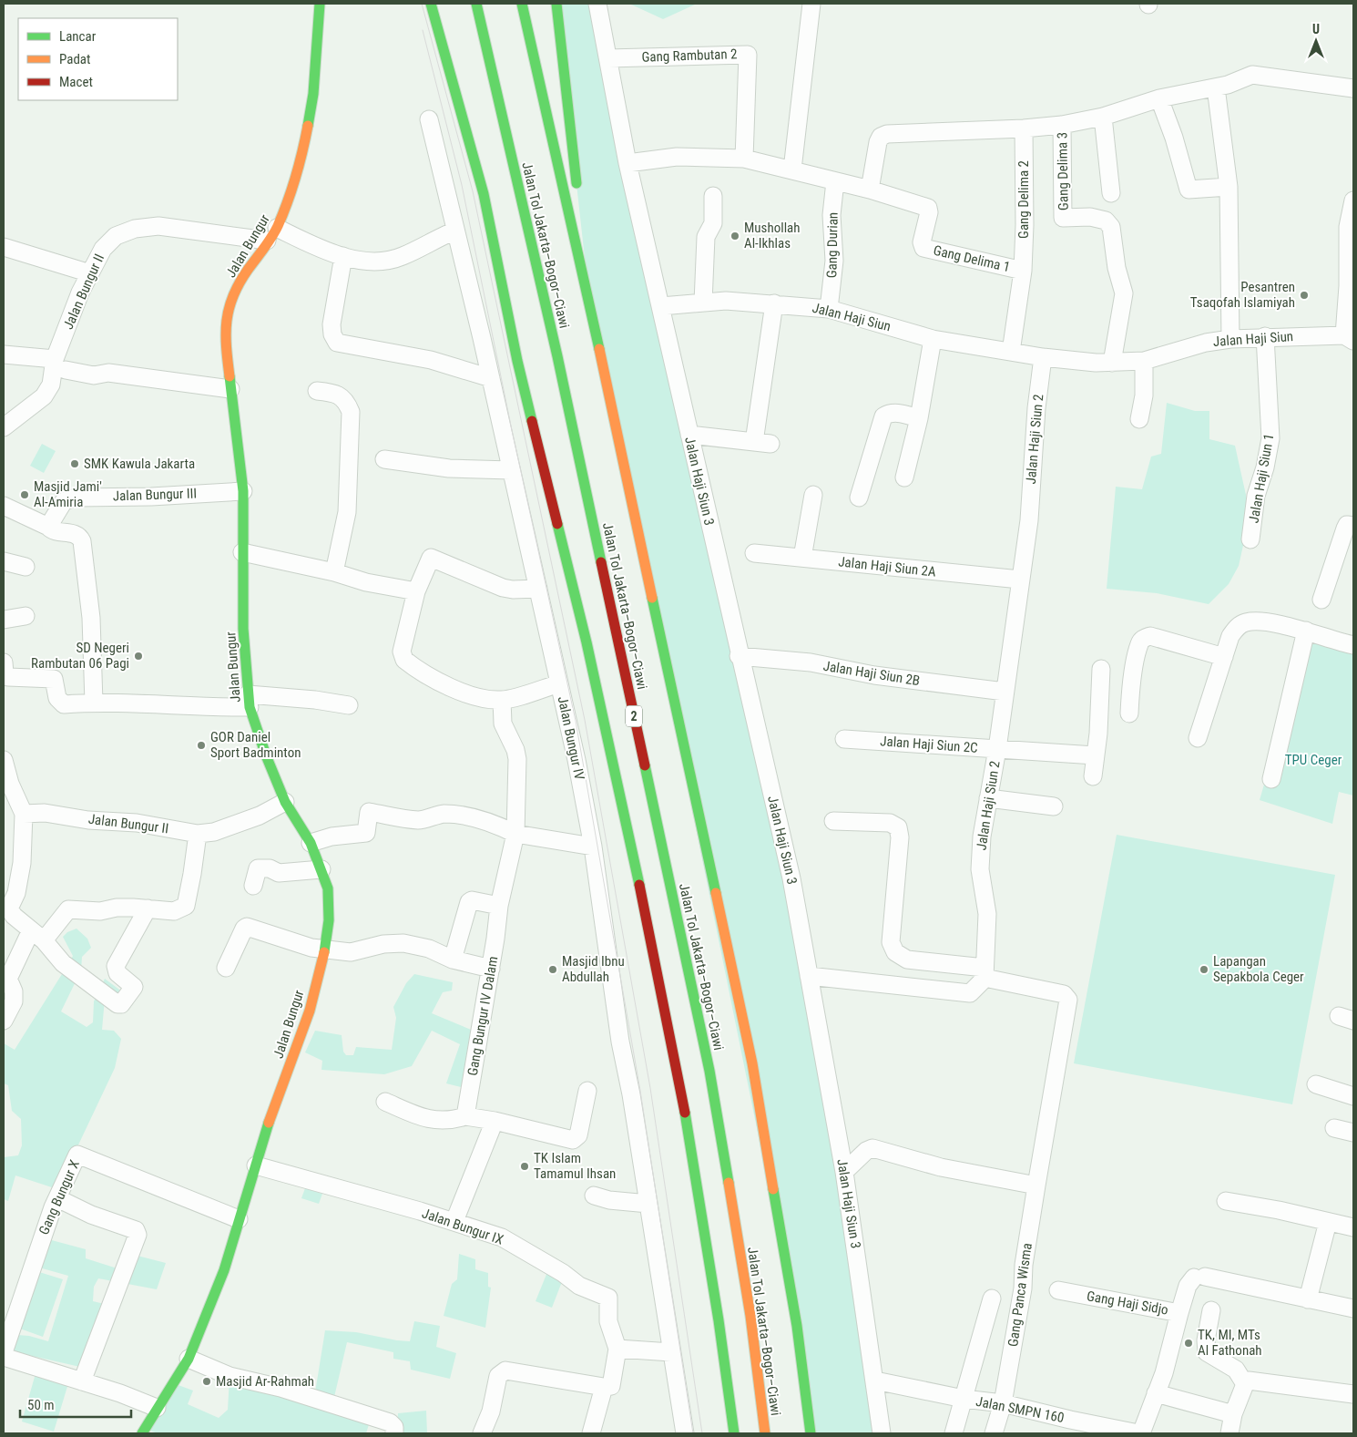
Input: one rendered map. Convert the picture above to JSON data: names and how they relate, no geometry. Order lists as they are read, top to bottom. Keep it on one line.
{"streets":{"main road":["Jalan Tol Jakarta–Bogor–Ciawi","Jalan Bungur","2"],"street":["Gang Rambutan 2","Gang Delima 3","Gang Delima 2","Gang Durian","Gang Delima 1","Jalan Bungur II","Jalan Haji Siun","Jalan Haji Siun 2","Jalan Haji Siun 1","Jalan Haji Siun 3","Jalan Bungur III","Jalan Haji Siun 2A","Jalan Haji Siun 2B","Jalan Bungur IV","Jalan Haji Siun 2C","Gang Bungur IV Dalam","Gang Bungur X","Jalan Bungur IX","Gang Panca Wisma","Gang Haji Sidjo","Jalan SMPN 160"]},"crossings":[["Gang Rambutan 2","Gang Delima 1"],["Gang Delima 3","Jalan Haji Siun"],["Gang Delima 2","Gang Delima 1"],["Gang Delima 2","Jalan Haji Siun"],["Gang Durian","Gang Delima 1"],["Gang Durian","Jalan Haji Siun"],["Jalan Bungur","Jalan Bungur II"],["Jalan Bungur","Jalan Bungur III"],["Jalan Bungur","Gang Bungur X"],["Jalan Bungur","Jalan Bungur IX"],["Jalan Haji Siun","Jalan Haji Siun 2"],["Jalan Haji Siun","Jalan Haji Siun 1"],["Jalan Haji Siun","Jalan Haji Siun 3"],["Jalan Haji Siun 2","Jalan Haji Siun 2A"],["Jalan Haji Siun 2","Jalan Haji Siun 2B"],["Jalan Haji Siun 2","Jalan Haji Siun 2C"],["Jalan Haji Siun 3","Jalan Haji Siun 2B"],["Jalan Haji Siun 3","Jalan SMPN 160"],["Jalan Bungur IV","Gang Bungur IV Dalam"],["Gang Panca Wisma","Jalan SMPN 160"],["Gang Haji Sidjo","Jalan SMPN 160"]],"parks":["TPU Ceger"],"places":["Mushollah Al-Ikhlas","Pesantren Tsaqofah Islamiyah","SMK Kawula Jakarta","Masjid Jami' Al-Amiria","SD Negeri Rambutan 06 Pagi","GOR Daniel Sport Badminton","Masjid Ibnu Abdullah","Lapangan Sepakbola Ceger","TK Islam Tamamul Ihsan","TK, MI, MTs Al Fathonah","Masjid Ar-Rahmah"],"legend":["Lancar","Padat","Macet"],"scale_bar":"50 m","north":"top"}
